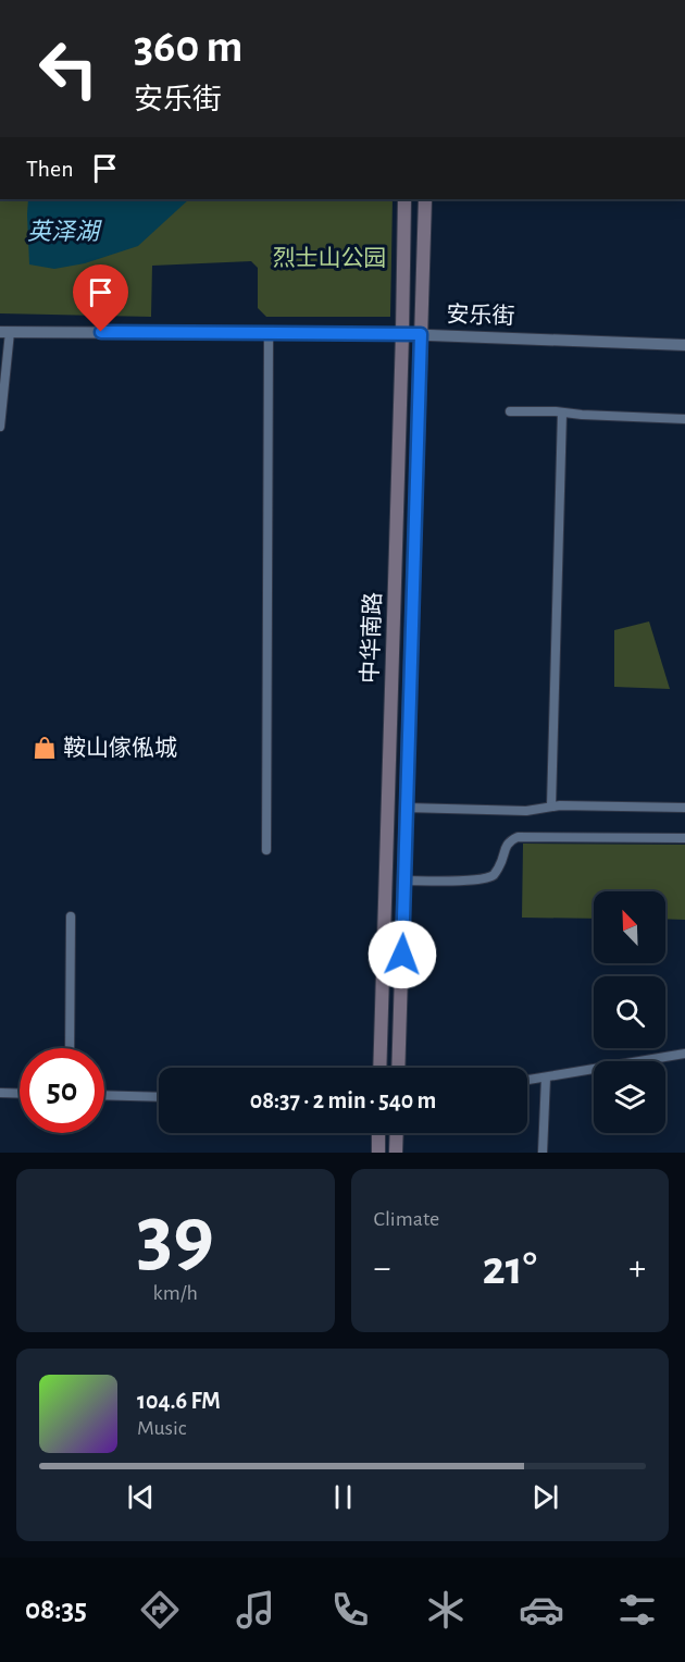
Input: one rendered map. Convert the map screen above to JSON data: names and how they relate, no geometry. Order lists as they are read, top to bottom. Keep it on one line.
{"streets":{"main road":["中华南路"],"street":["安乐街"]},"crossings":[["安乐街","中华南路"]],"water":["英泽湖"],"parks":["烈士山公园"],"places":{"shop":["鞍山傢俬城"]},"north":"top left","page":{"turn":["360 m","安乐街"],"then":"Then","limit":"50","trip":"08:37 · 2 min · 540 m","tile":[["39","km/h"],"Climate"],"heat":["−","21°","+"],"song":["104.6 FM","Music"],"tabs":"08:35"}}
